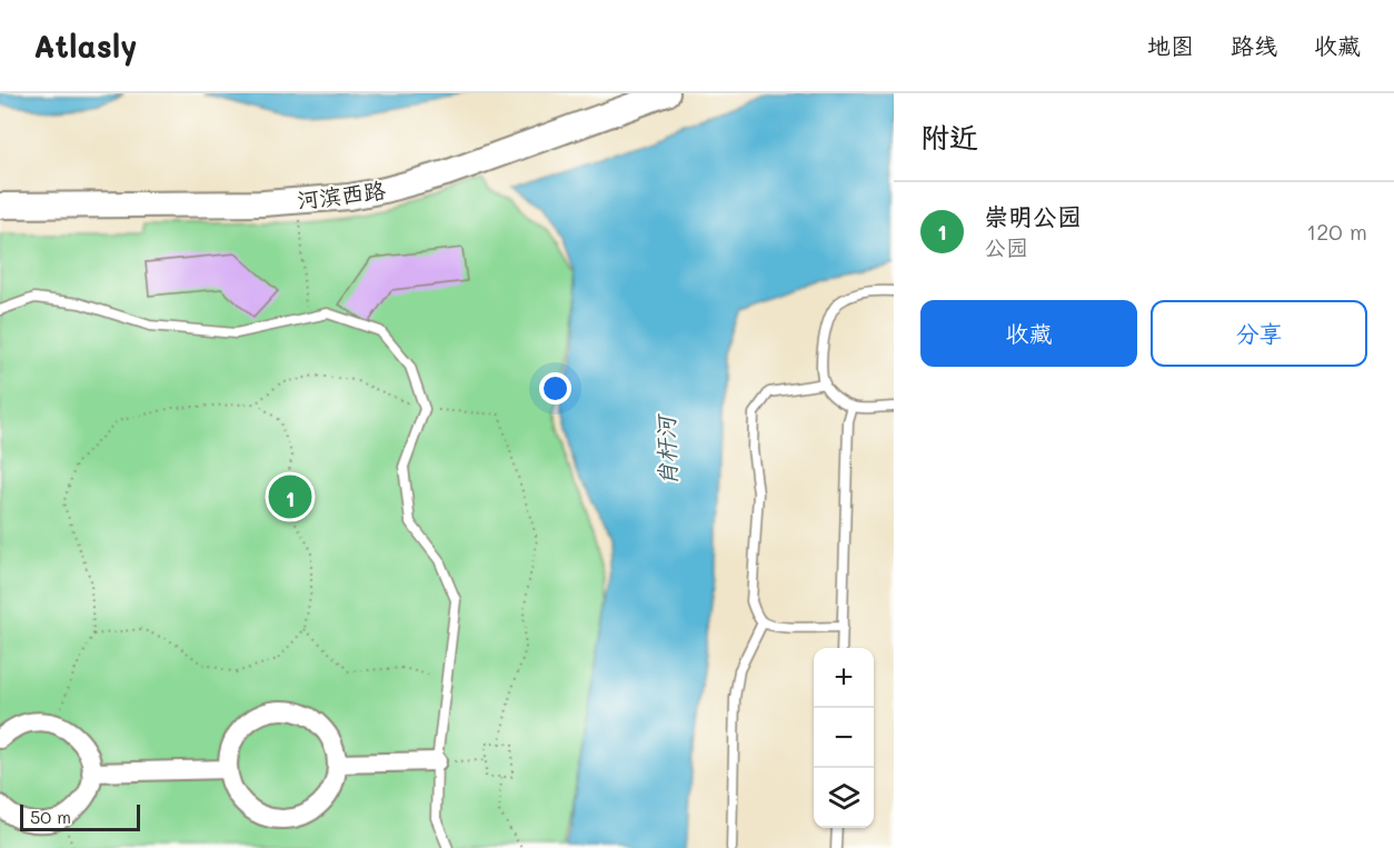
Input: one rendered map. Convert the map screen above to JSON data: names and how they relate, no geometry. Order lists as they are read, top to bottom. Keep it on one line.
{"streets":{"street":["河滨西路"]},"water":["肖杆河"],"scale_bar":"50 m","page":{"header":"Atlasly","nav":["地图","路线","收藏"],"heading":"附近","list":[{"mark":"1","name":"崇明公园","note":"公园","value":"120 m"}],"buttons":["收藏","分享"],"pins":"1","map_buttons":["+","−"],"scale":"50 m"}}
